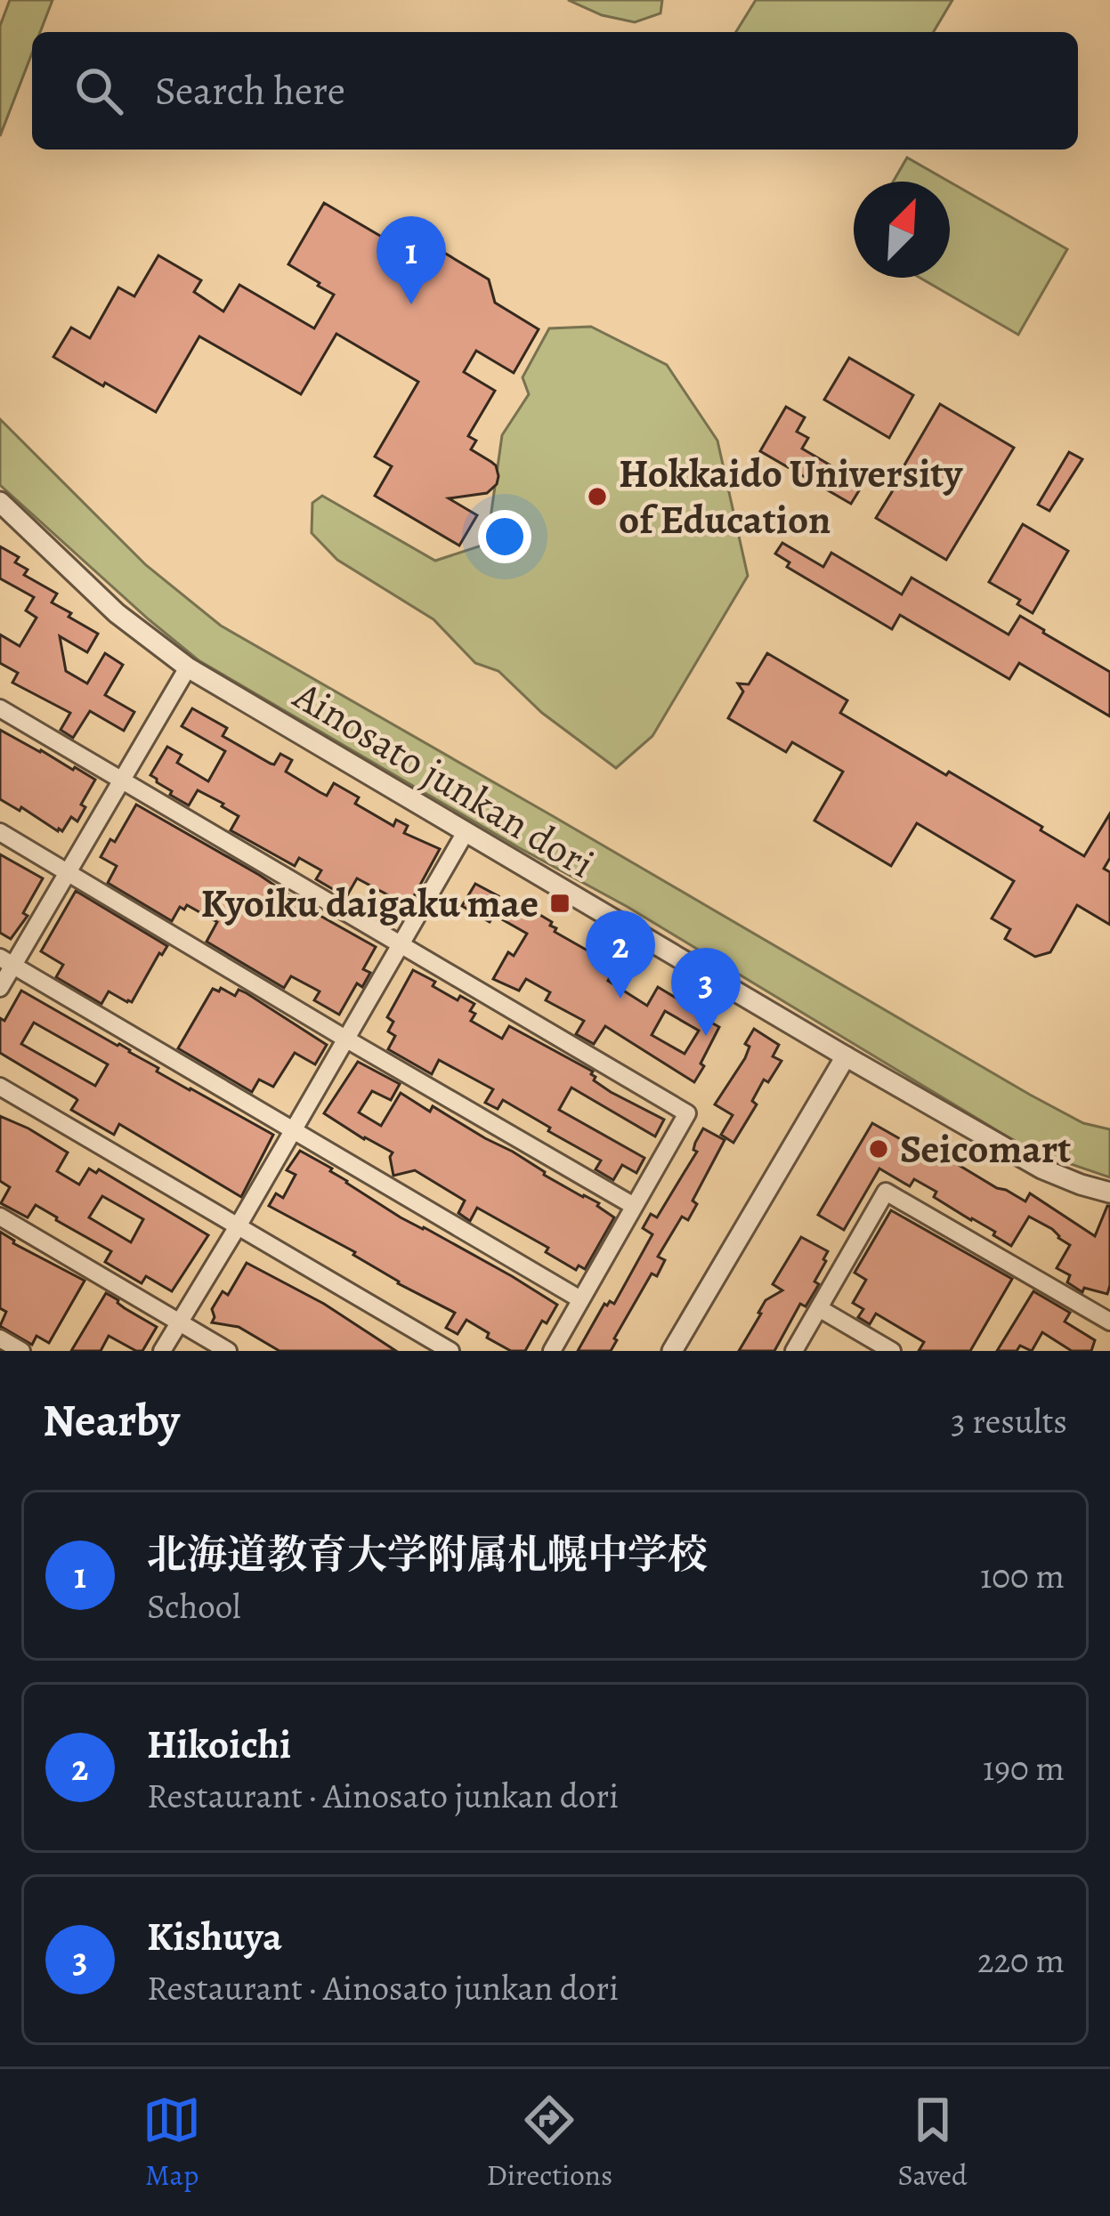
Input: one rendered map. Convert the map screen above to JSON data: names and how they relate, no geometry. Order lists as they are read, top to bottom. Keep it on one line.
{"streets":{"street":["Ainosato junkan dori"]},"places":{"other":["Hokkaido University of Education","Seicomart"],"transit":["Kyoiku daigaku mae"]},"north":"top right","page":{"search":"Search here","pins":["1","2","3"],"heading":["Nearby","3 results"],"list":[{"mark":"1","name":"北海道教育大学附属札幌中学校","note":"School","value":"100 m"},{"mark":"2","name":"Hikoichi","note":"Restaurant · Ainosato junkan dori","value":"190 m"},{"mark":"3","name":"Kishuya","note":"Restaurant · Ainosato junkan dori","value":"220 m"}],"nav":["Map","Directions","Saved"]}}
